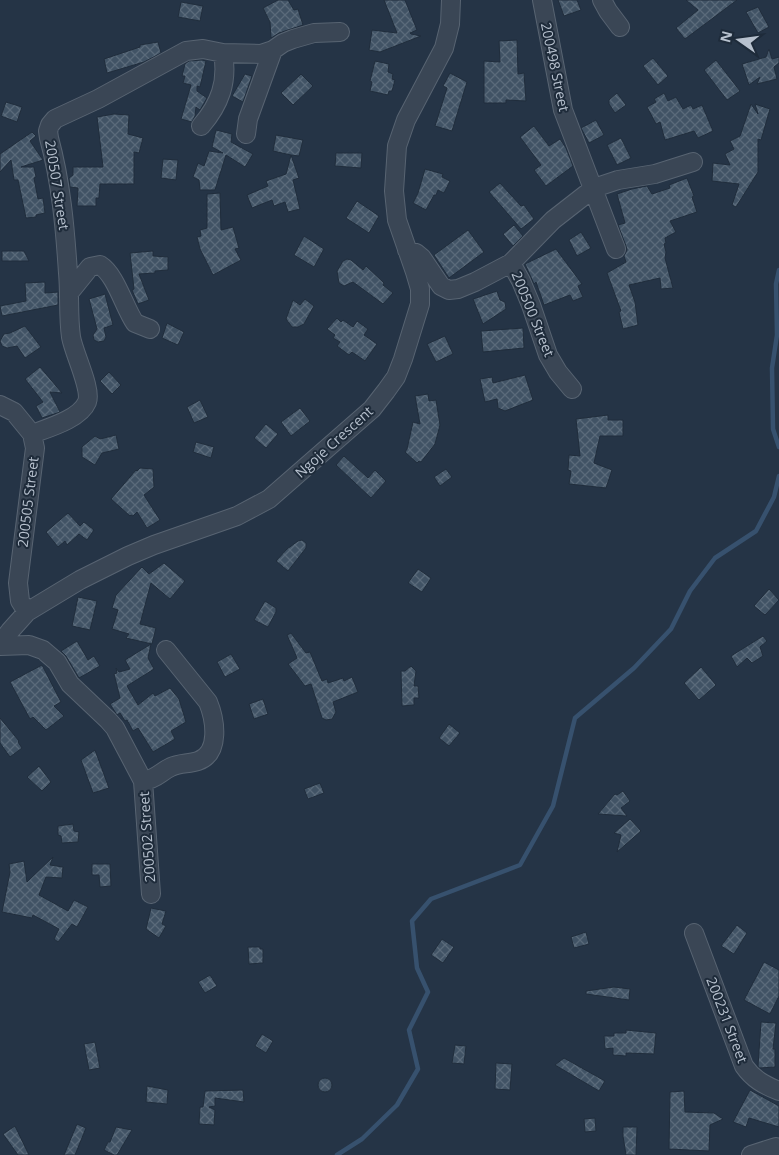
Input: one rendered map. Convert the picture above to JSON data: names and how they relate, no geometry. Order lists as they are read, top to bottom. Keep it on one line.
{"streets":{"street":["200498 Street","200507 Street","200500 Street","Ngoje Crescent","200505 Street","200502 Street","200231 Street"]},"crossings":[["200507 Street","200505 Street"],["Ngoje Crescent","200505 Street"],["Ngoje Crescent","200502 Street"]],"north":"left"}
